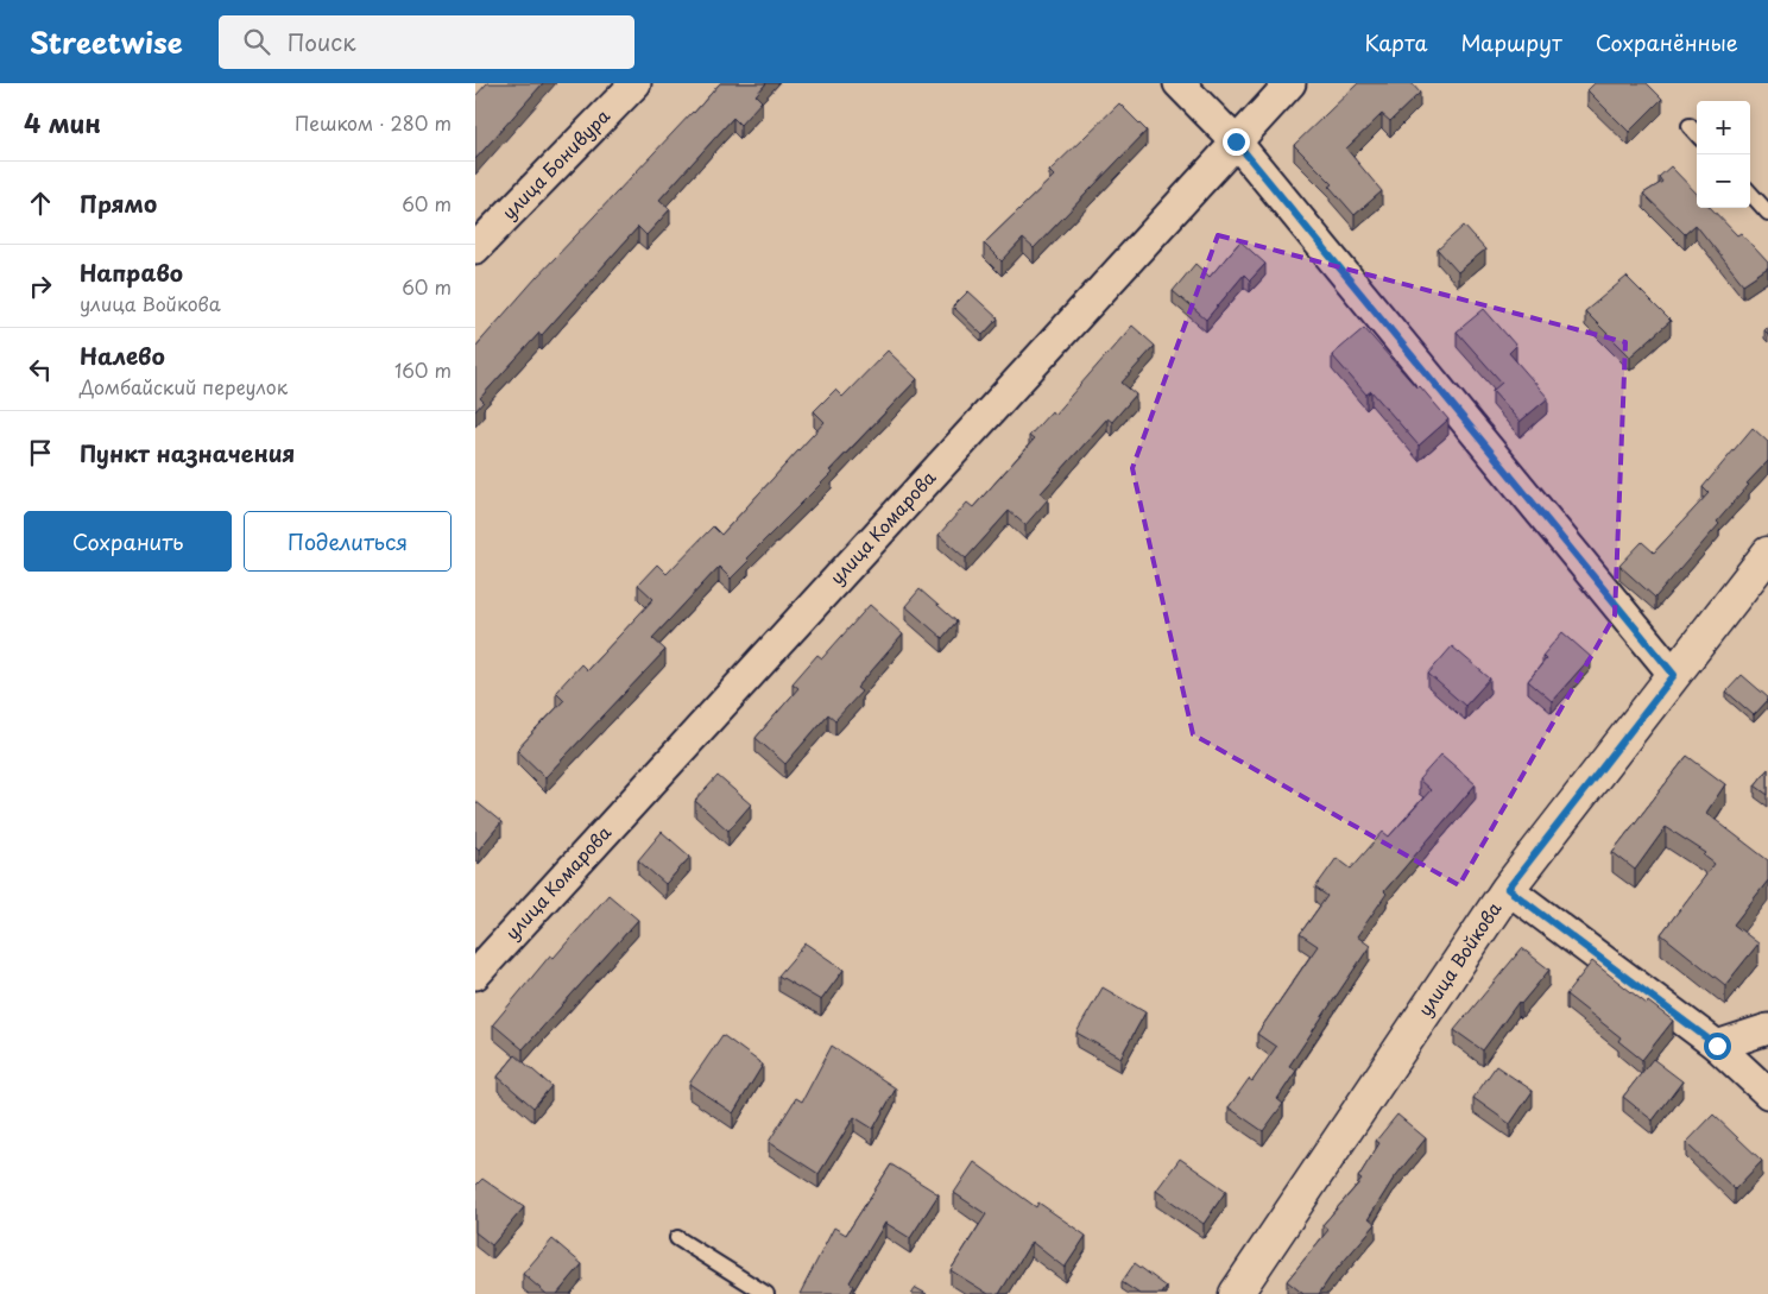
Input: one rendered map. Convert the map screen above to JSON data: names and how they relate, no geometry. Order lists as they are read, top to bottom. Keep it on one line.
{"streets":{"street":["улица Бонивура","улица Комарова","улица Войкова"]},"page":{"header":"Streetwise","search":"Поиск","nav":["Карта","Маршрут","Сохранённые"],"heading":["4 мин","Пешком · 280 m"],"map_buttons":["+","−"],"list":[["Прямо","60 m"],["Направо","улица Войкова","60 m"],["Налево","Домбайский переулок","160 m"],"Пункт назначения"],"buttons":["Сохранить","Поделиться"]}}
